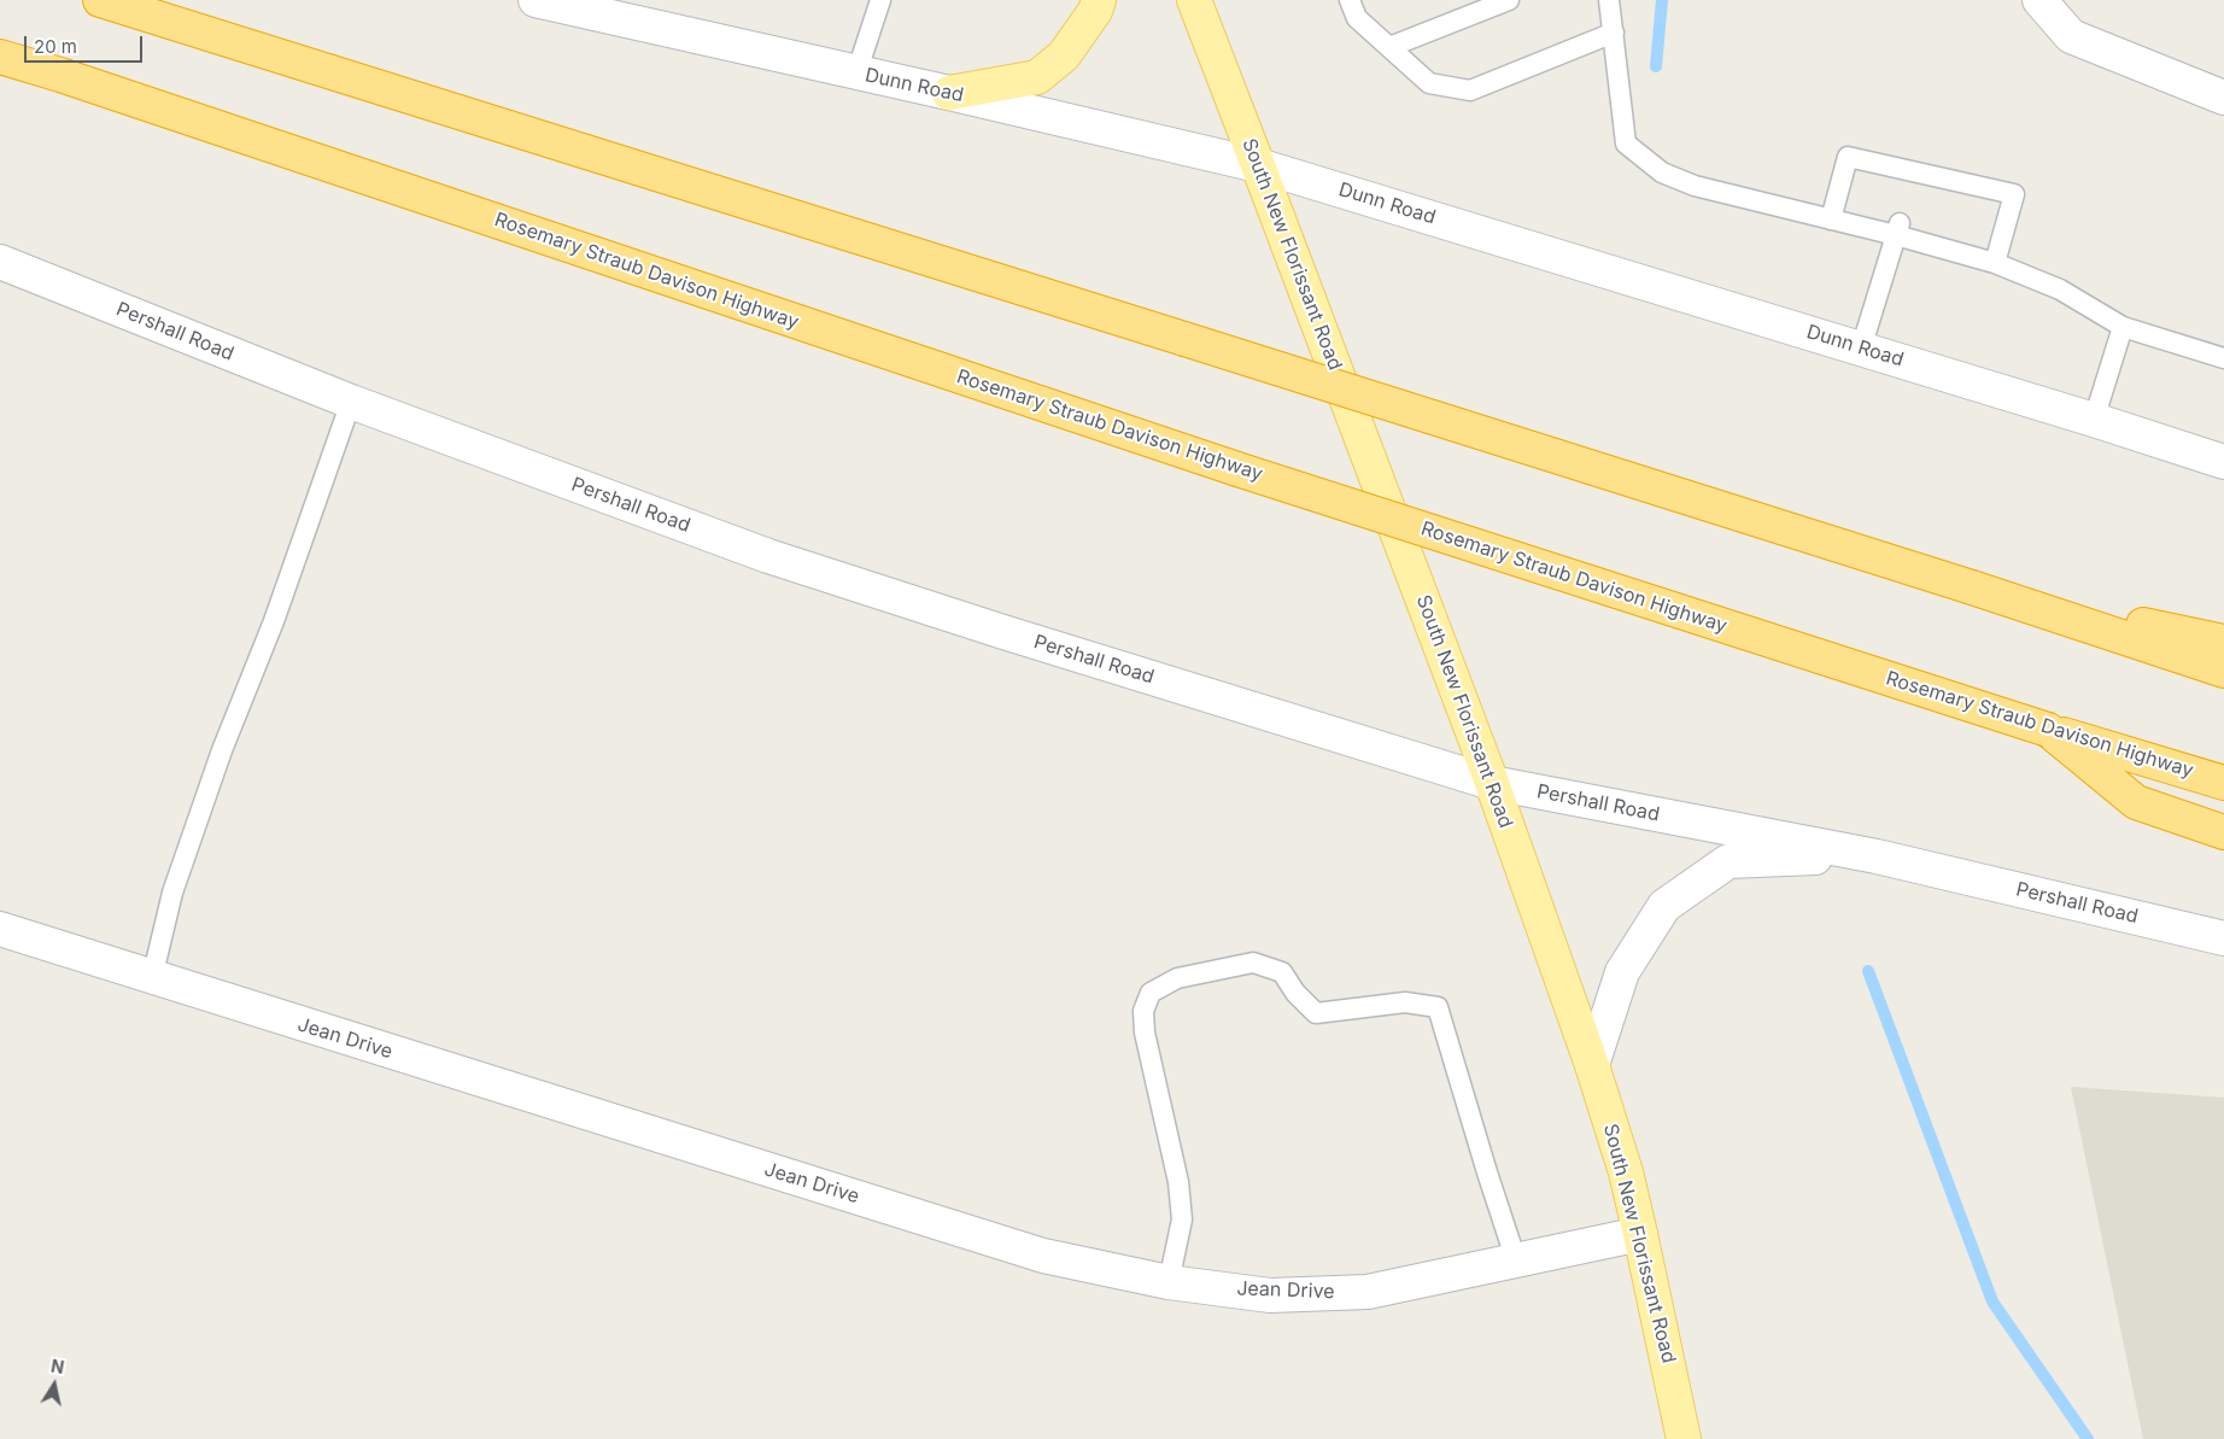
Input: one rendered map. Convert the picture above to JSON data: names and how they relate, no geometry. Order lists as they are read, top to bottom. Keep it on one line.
{"streets":{"highway":["Rosemary Straub Davison Highway"],"main road":["South New Florissant Road"],"street":["Dunn Road","Pershall Road","Jean Drive"]},"crossings":[["Dunn Road","South New Florissant Road"],["South New Florissant Road","Pershall Road"],["South New Florissant Road","Jean Drive"]],"scale_bar":"20 m","north":"top"}
